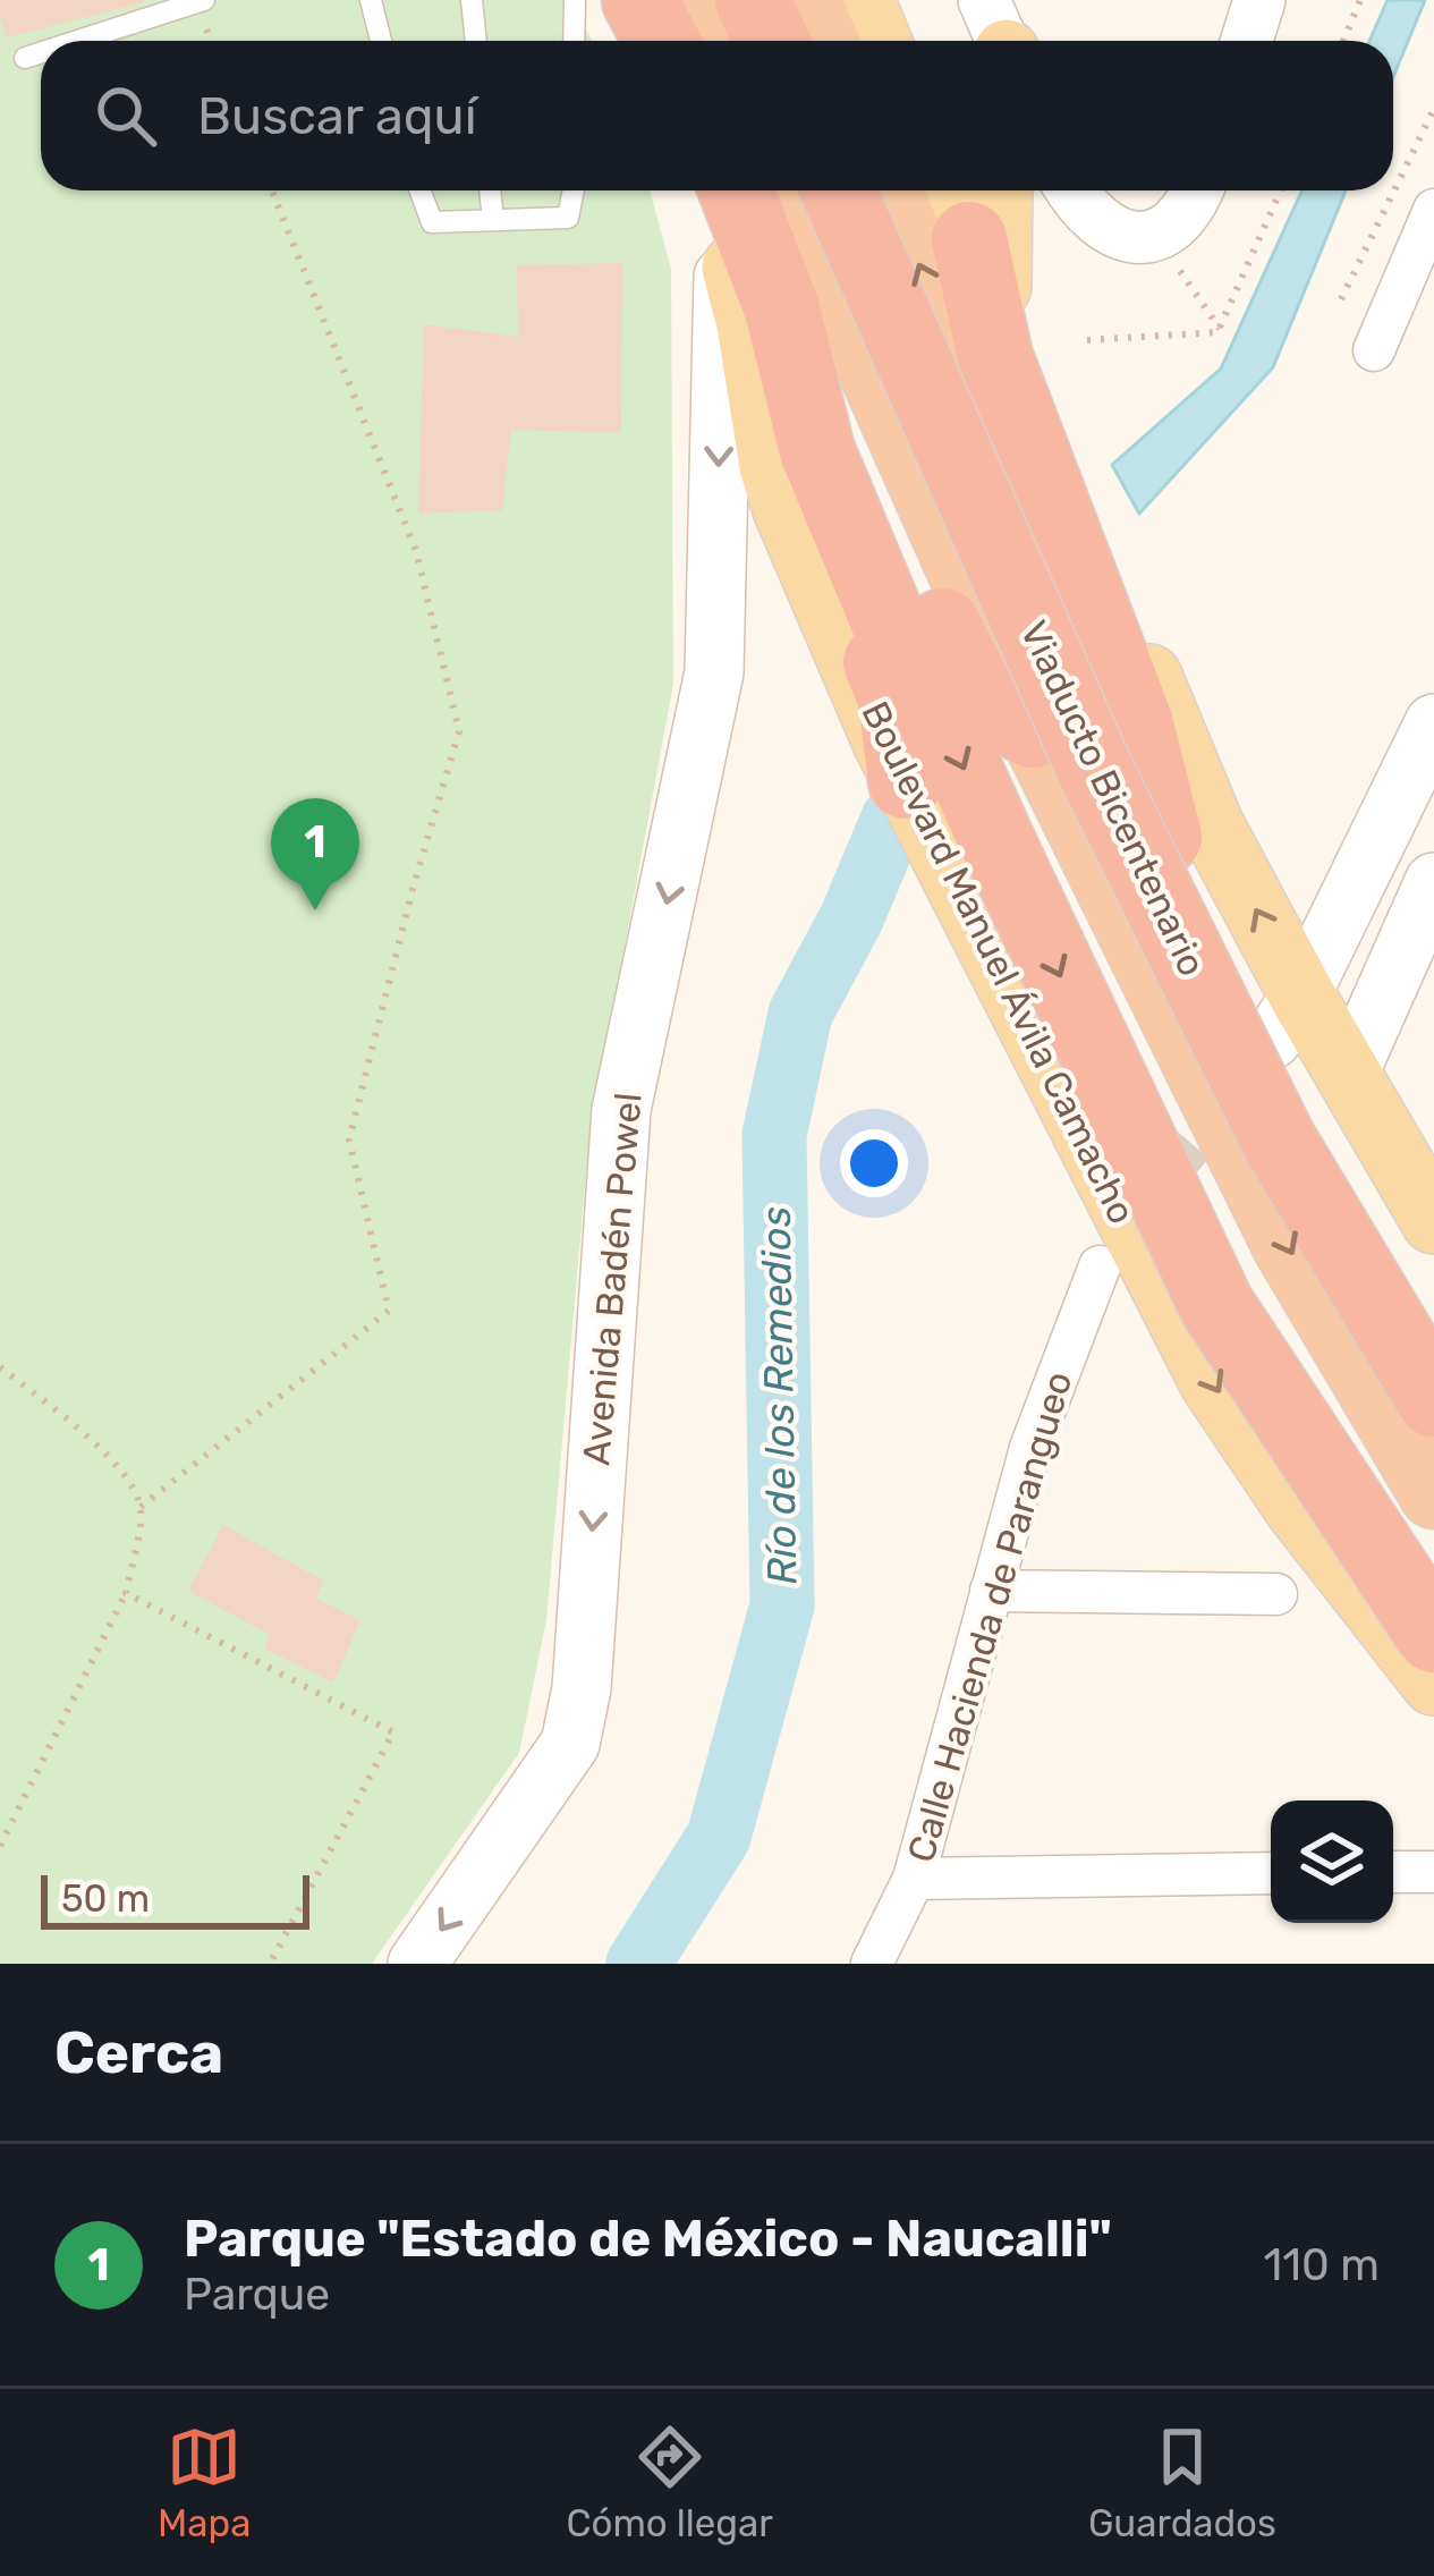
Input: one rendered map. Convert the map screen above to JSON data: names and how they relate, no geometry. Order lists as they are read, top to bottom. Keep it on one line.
{"streets":{"highway":["Viaducto Bicentenario"],"main road":["Boulevard Manuel Ávila Camacho","Avenida Badén Powel"],"street":["Calle Hacienda de Parangueo"]},"crossings":[["Boulevard Manuel Ávila Camacho","Calle Hacienda de Parangueo"]],"one_way":["Avenida Badén Powel"],"water":["Río de los Remedios"],"scale_bar":"50 m","page":{"search":"Buscar aquí","pins":"1","scale":"50 m","heading":"Cerca","list":[{"mark":"1","name":"Parque \"Estado de México - Naucalli\"","note":"Parque","value":"110 m"}],"nav":["Mapa","Cómo llegar","Guardados"]}}
